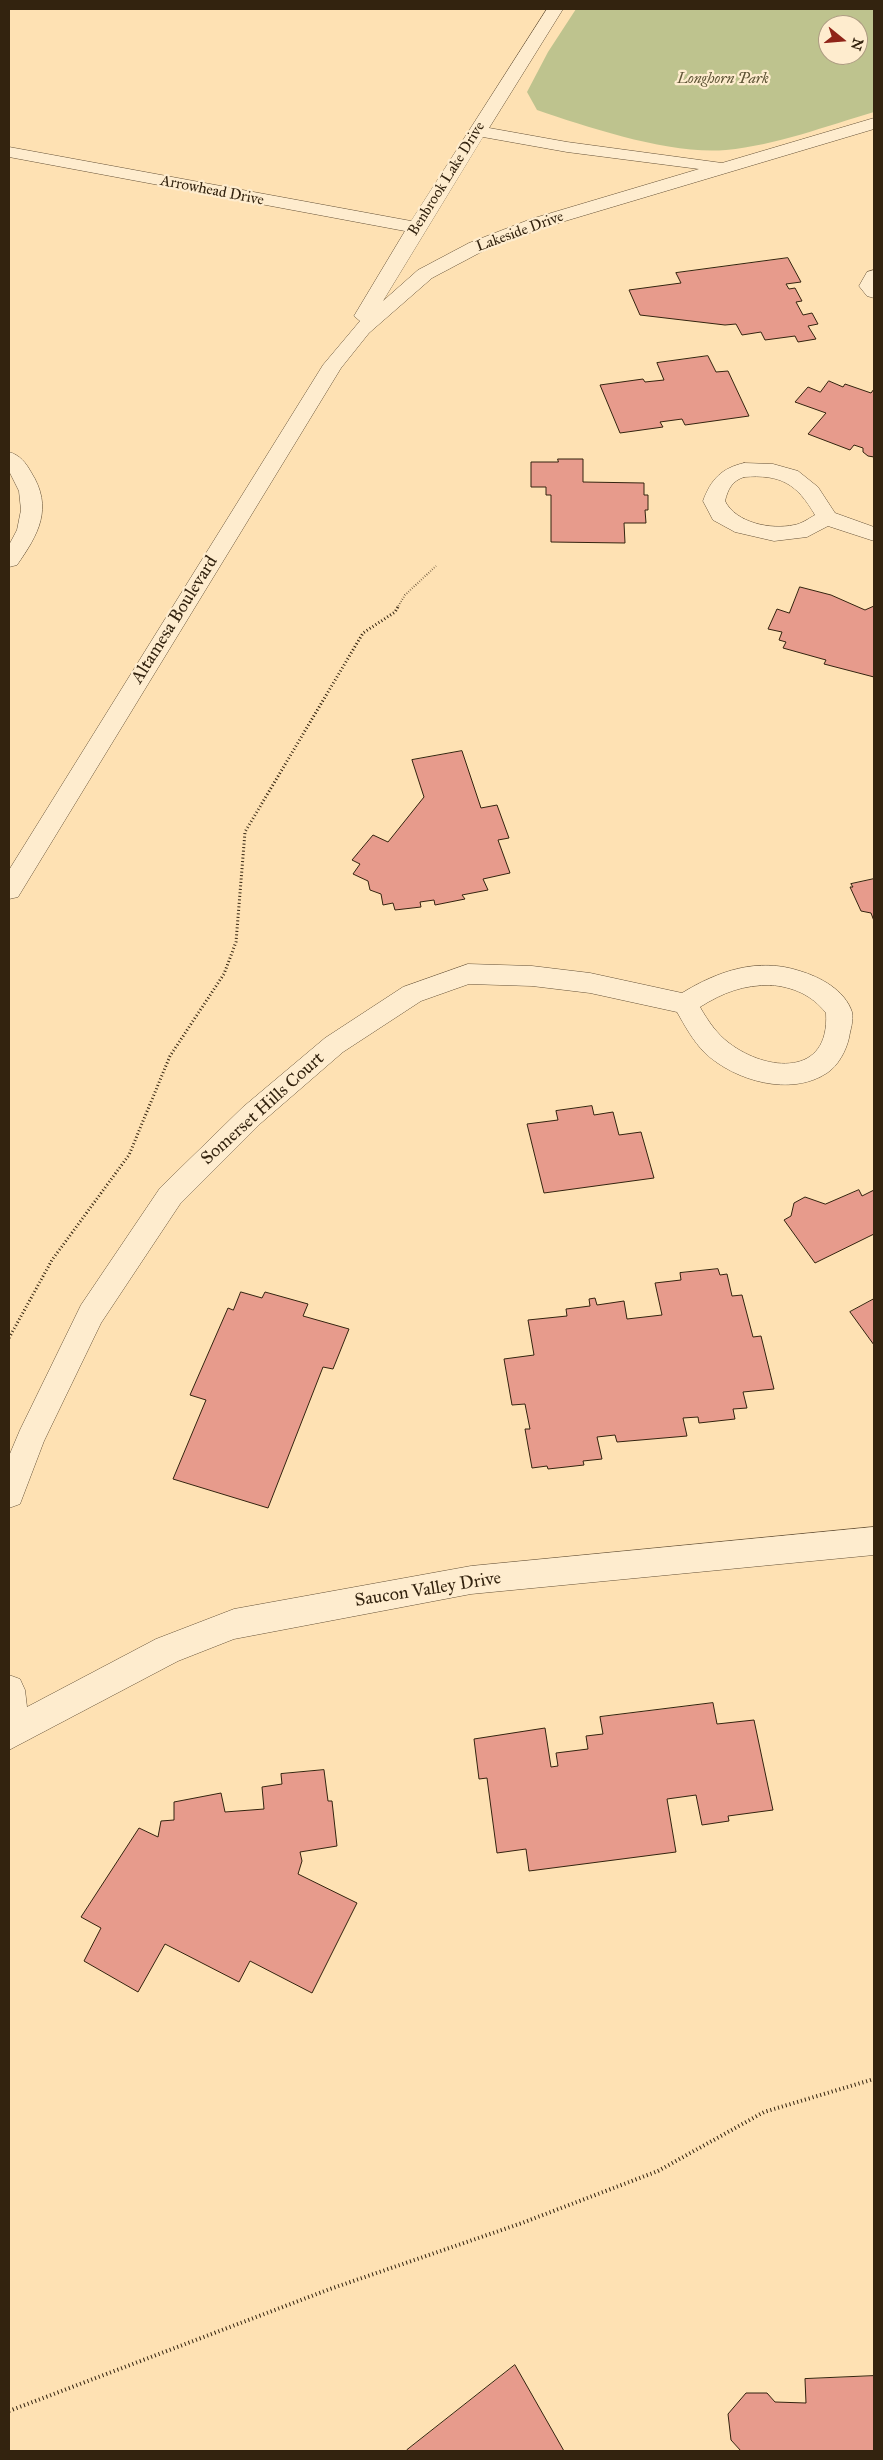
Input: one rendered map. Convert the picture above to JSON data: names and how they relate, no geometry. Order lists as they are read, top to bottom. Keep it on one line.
{"streets":{"street":["Benbrook Lake Drive","Arrowhead Drive","Lakeside Drive","Altamesa Boulevard","Somerset Hills Court","Saucon Valley Drive"]},"crossings":[["Benbrook Lake Drive","Arrowhead Drive"],["Benbrook Lake Drive","Lakeside Drive"],["Benbrook Lake Drive","Altamesa Boulevard"],["Lakeside Drive","Altamesa Boulevard"]],"parks":["Longhorn Park"],"north":"right"}
